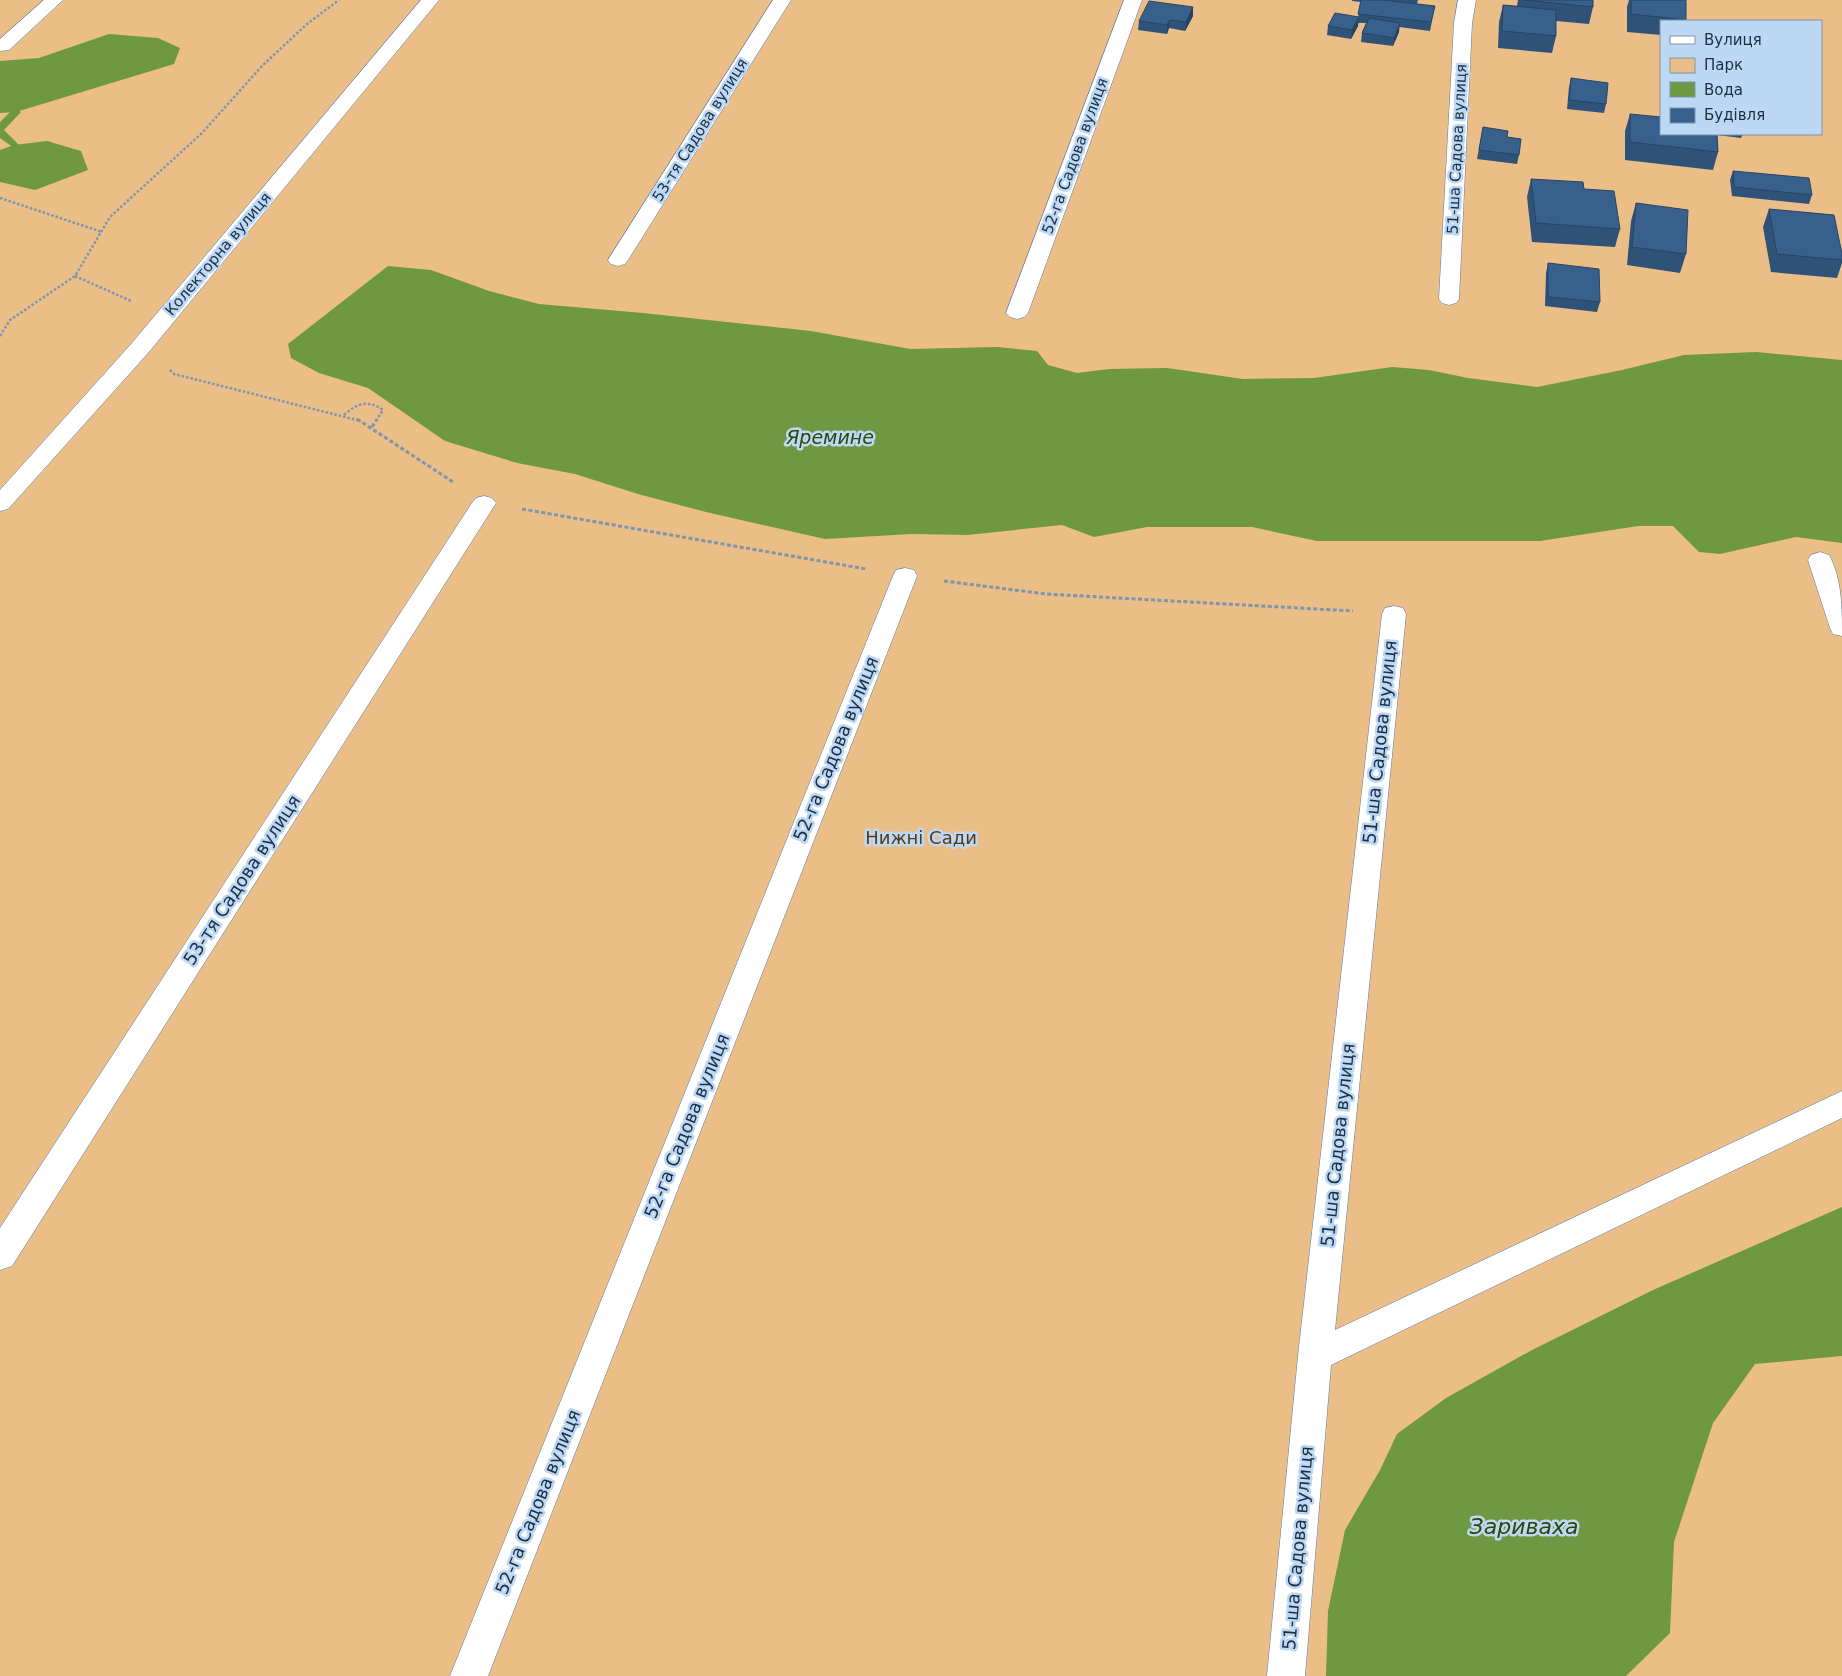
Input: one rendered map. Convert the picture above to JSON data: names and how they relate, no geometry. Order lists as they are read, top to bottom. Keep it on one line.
{"streets":{"street":["53-тя Садова вулиця","51-ша Садова вулиця","52-га Садова вулиця","Колекторна вулиця"]},"water":["Яремине","Зариваха"],"parks":["Нижні Сади"],"legend":["Вулиця","Парк","Вода","Будівля"]}
